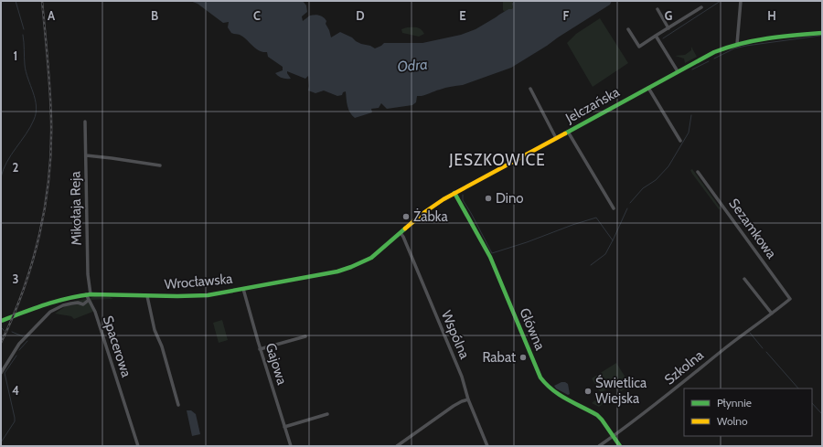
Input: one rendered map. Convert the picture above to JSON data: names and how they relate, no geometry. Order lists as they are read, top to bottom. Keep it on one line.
{"streets":{"main road":["Jelczańska","Wrocławska","Główna"],"street":["Mikołaja Reja","Sezamkowa","Wspólna","Spacerowa","Gajowa","Szkolna"]},"crossings":[["Jelczańska","Wrocławska"],["Jelczańska","Główna"],["Jelczańska","Wspólna"],["Mikołaja Reja","Wrocławska"],["Mikołaja Reja","Spacerowa"],["Sezamkowa","Szkolna"],["Wrocławska","Spacerowa"],["Wrocławska","Gajowa"],["Główna","Szkolna"]],"districts":["JESZKOWICE"],"water":["Odra"],"places":["Dino","Żabka","Rabat","Świetlica Wiejska"],"legend":["Płynnie","Wolno"],"grid":{"columns":["A","B","C","D","E","F","G","H"],"rows":["1","2","3","4"]}}
